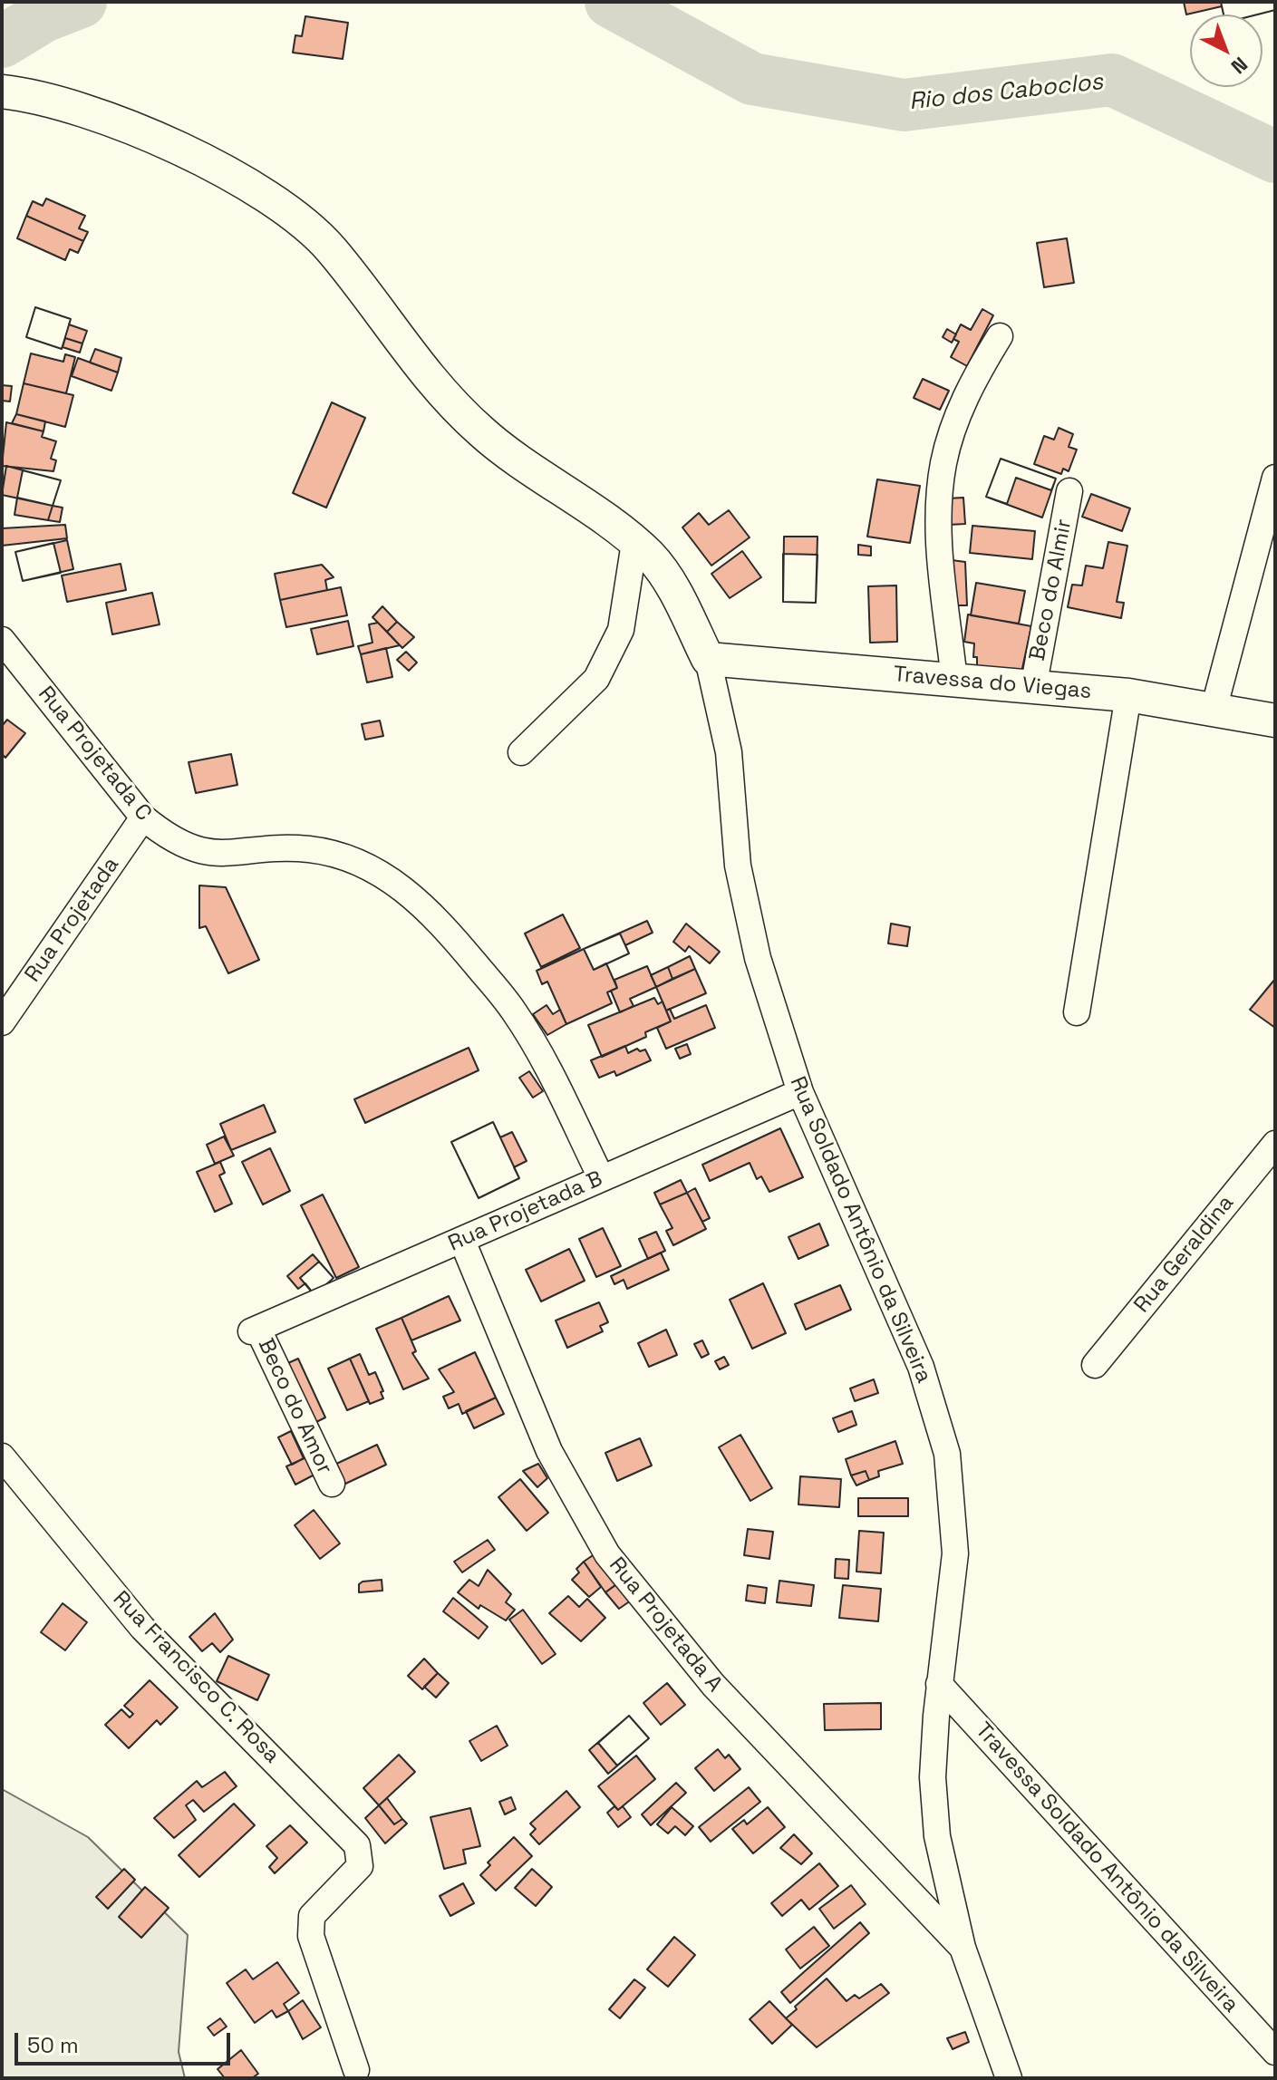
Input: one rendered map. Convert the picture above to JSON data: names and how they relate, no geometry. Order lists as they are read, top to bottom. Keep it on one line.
{"streets":{"street":["Beco do Almir","Travessa do Viegas","Rua Projetada C","Rua Projetada","Rua Projetada B","Rua Soldado Antônio da Silveira","Rua Geraldina","Beco do Amor","Rua Projetada A","Rua Francisco C. Rosa","Travessa Soldado Antônio da Silveira"]},"crossings":[["Beco do Almir","Travessa do Viegas"],["Travessa do Viegas","Rua Soldado Antônio da Silveira"],["Rua Projetada C","Rua Projetada"],["Rua Projetada C","Rua Projetada B"],["Rua Projetada B","Rua Soldado Antônio da Silveira"],["Rua Projetada B","Beco do Amor"],["Rua Projetada B","Rua Projetada A"],["Rua Soldado Antônio da Silveira","Rua Projetada A"],["Rua Soldado Antônio da Silveira","Travessa Soldado Antônio da Silveira"]],"water":["Rio dos Caboclos"],"scale_bar":"50 m","north":"bottom right"}
